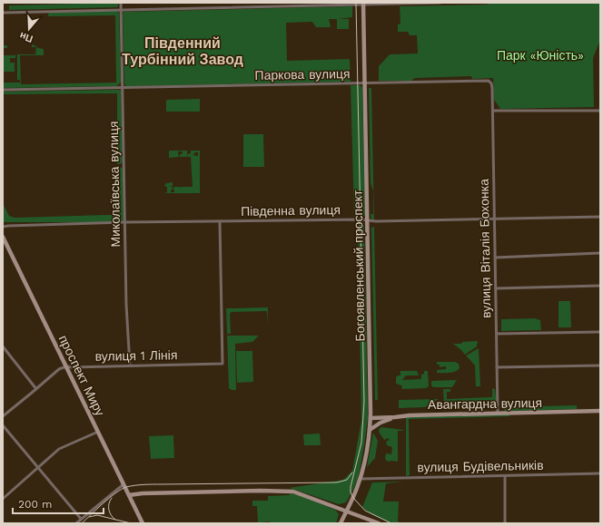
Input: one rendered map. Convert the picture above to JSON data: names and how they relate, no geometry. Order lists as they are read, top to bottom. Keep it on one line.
{"streets":{"main road":["Богоявленський проспект","проспект Миру","Авангардна вулиця"],"street":["Паркова вулиця","Миколаївська вулиця","Південна вулиця","вулиця Віталія Бохонка","вулиця 1 Лінія","вулиця Будівельників"]},"crossings":[["Паркова вулиця","Миколаївська вулиця"],["Паркова вулиця","вулиця Віталія Бохонка"],["Паркова вулиця","Богоявленський проспект"],["Миколаївська вулиця","Південна вулиця"],["Миколаївська вулиця","вулиця 1 Лінія"],["Південна вулиця","вулиця Віталія Бохонка"],["Південна вулиця","Богоявленський проспект"],["Південна вулиця","вулиця 1 Лінія"],["вулиця Віталія Бохонка","Авангардна вулиця"],["Богоявленський проспект","Авангардна вулиця"],["Богоявленський проспект","вулиця Будівельників"],["вулиця 1 Лінія","проспект Миру"]],"districts":["Південний Турбінний Завод"],"parks":["Парк «Юність»"],"scale_bar":"200 m","north":"bottom"}
